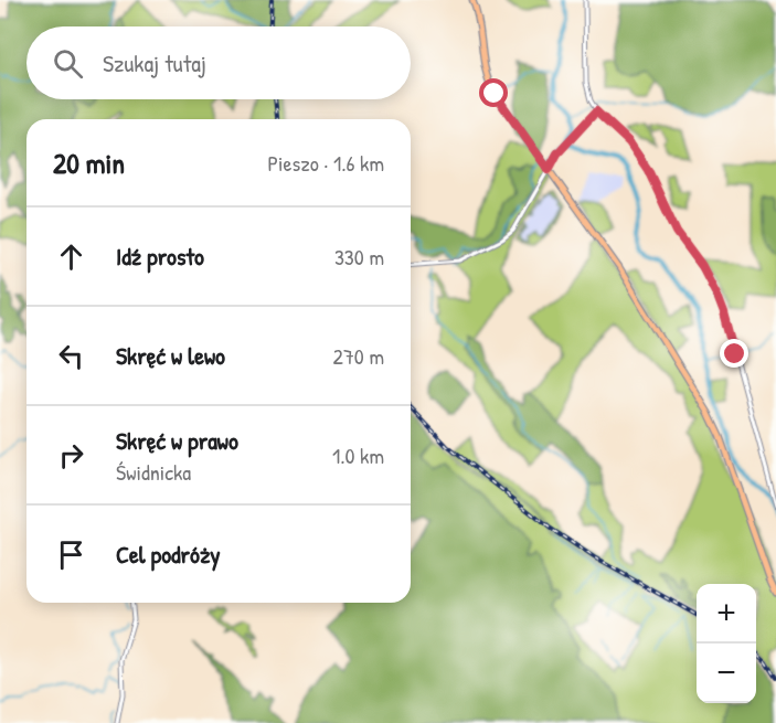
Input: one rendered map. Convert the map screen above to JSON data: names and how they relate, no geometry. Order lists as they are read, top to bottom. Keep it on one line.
{"page":{"search":"Szukaj tutaj","heading":["20 min","Pieszo · 1.6 km"],"list":[["Idź prosto","330 m"],["Skręć w lewo","270 m"],["Skręć w prawo","Świdnicka","1.0 km"],"Cel podróży"],"map_buttons":["+","−"]}}
